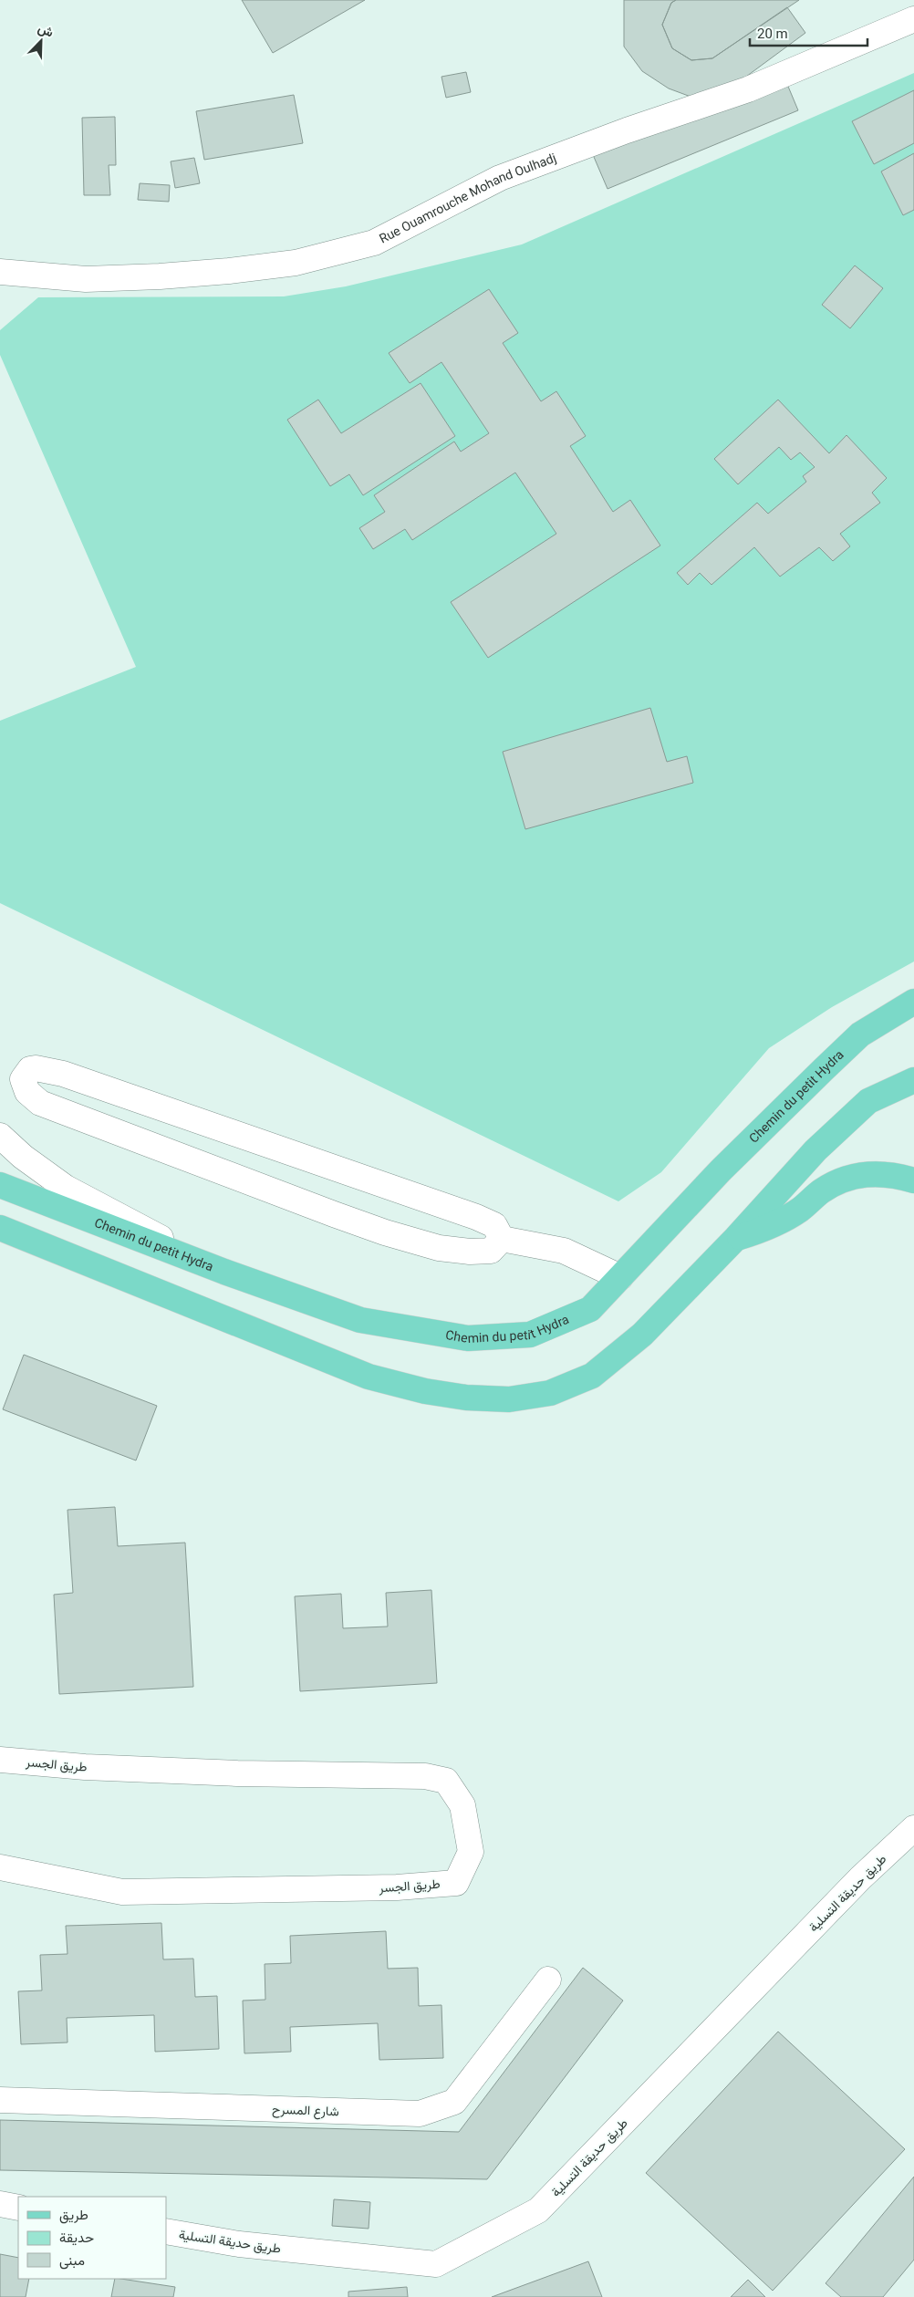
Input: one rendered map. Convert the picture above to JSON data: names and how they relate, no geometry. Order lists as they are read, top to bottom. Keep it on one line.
{"streets":{"main road":["Chemin du petit Hydra"],"street":["Rue Ouamrouche Mohand Oulhadj","طريق الجسر","طريق حديقة التسلية","شارع المسرح"]},"legend":["طريق","حديقة","مبنى"],"scale_bar":"20 m","north":"top right"}
